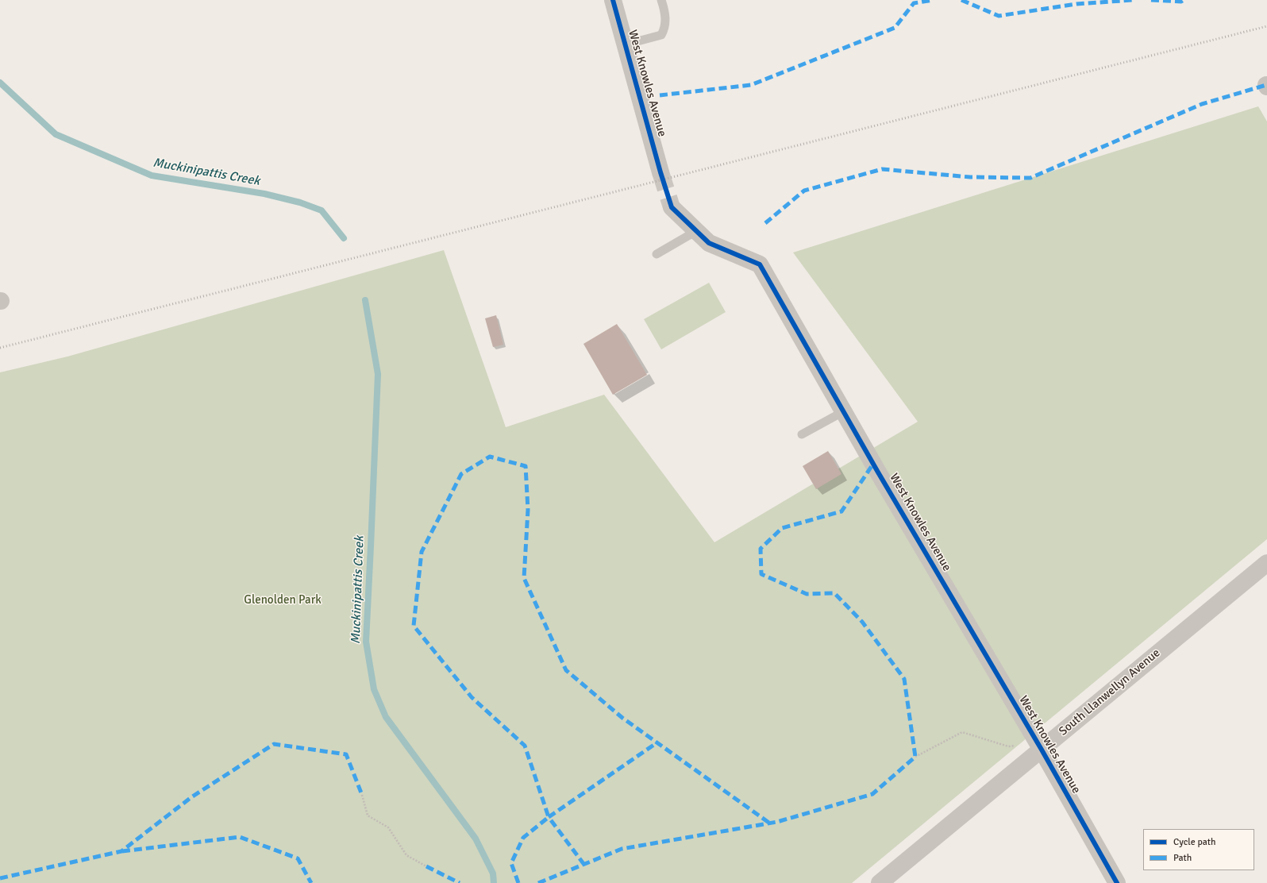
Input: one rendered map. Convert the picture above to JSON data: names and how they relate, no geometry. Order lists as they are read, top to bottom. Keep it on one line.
{"streets":{"street":["West Knowles Avenue","South Llanwellyn Avenue"]},"crossings":[["West Knowles Avenue","South Llanwellyn Avenue"]],"water":["Muckinipattis Creek"],"parks":["Glenolden Park"],"legend":["Cycle path","Path"]}
